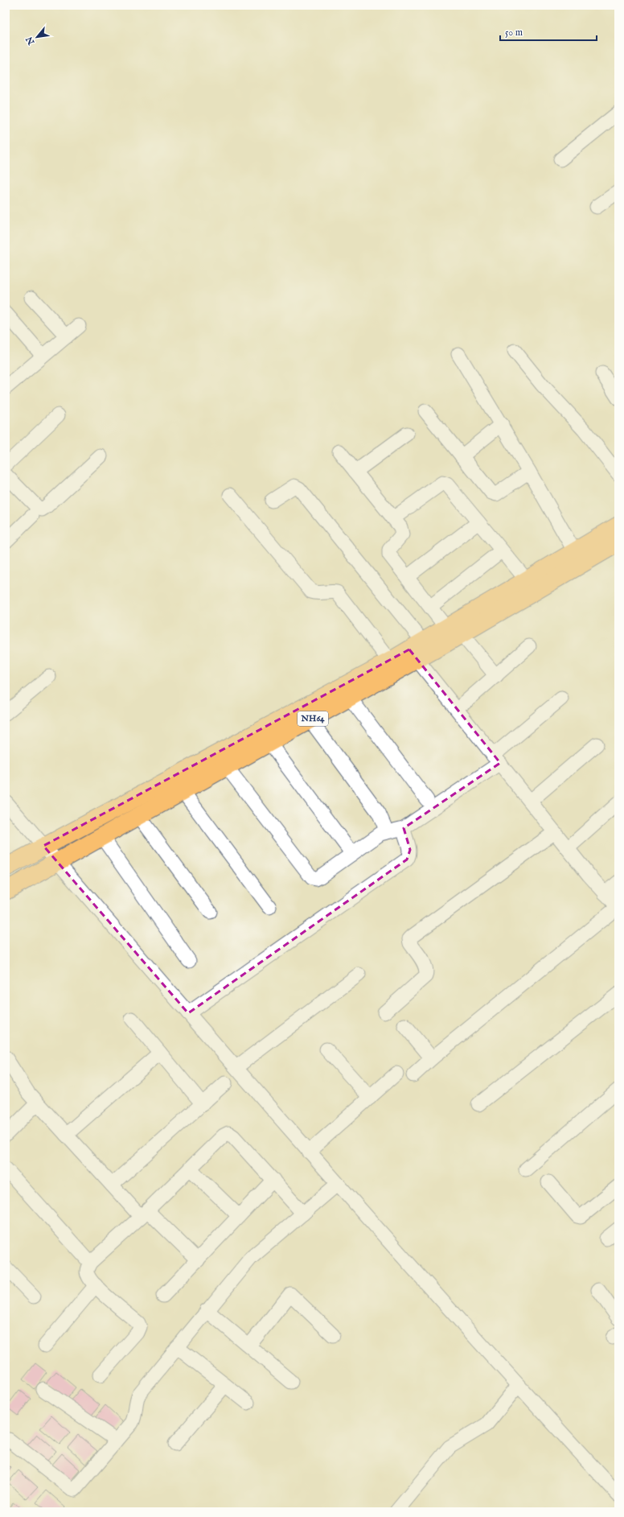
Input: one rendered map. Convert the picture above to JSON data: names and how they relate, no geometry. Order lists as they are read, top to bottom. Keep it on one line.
{"streets":{"highway":["NH64"]},"scale_bar":"50 m","north":"bottom left"}
